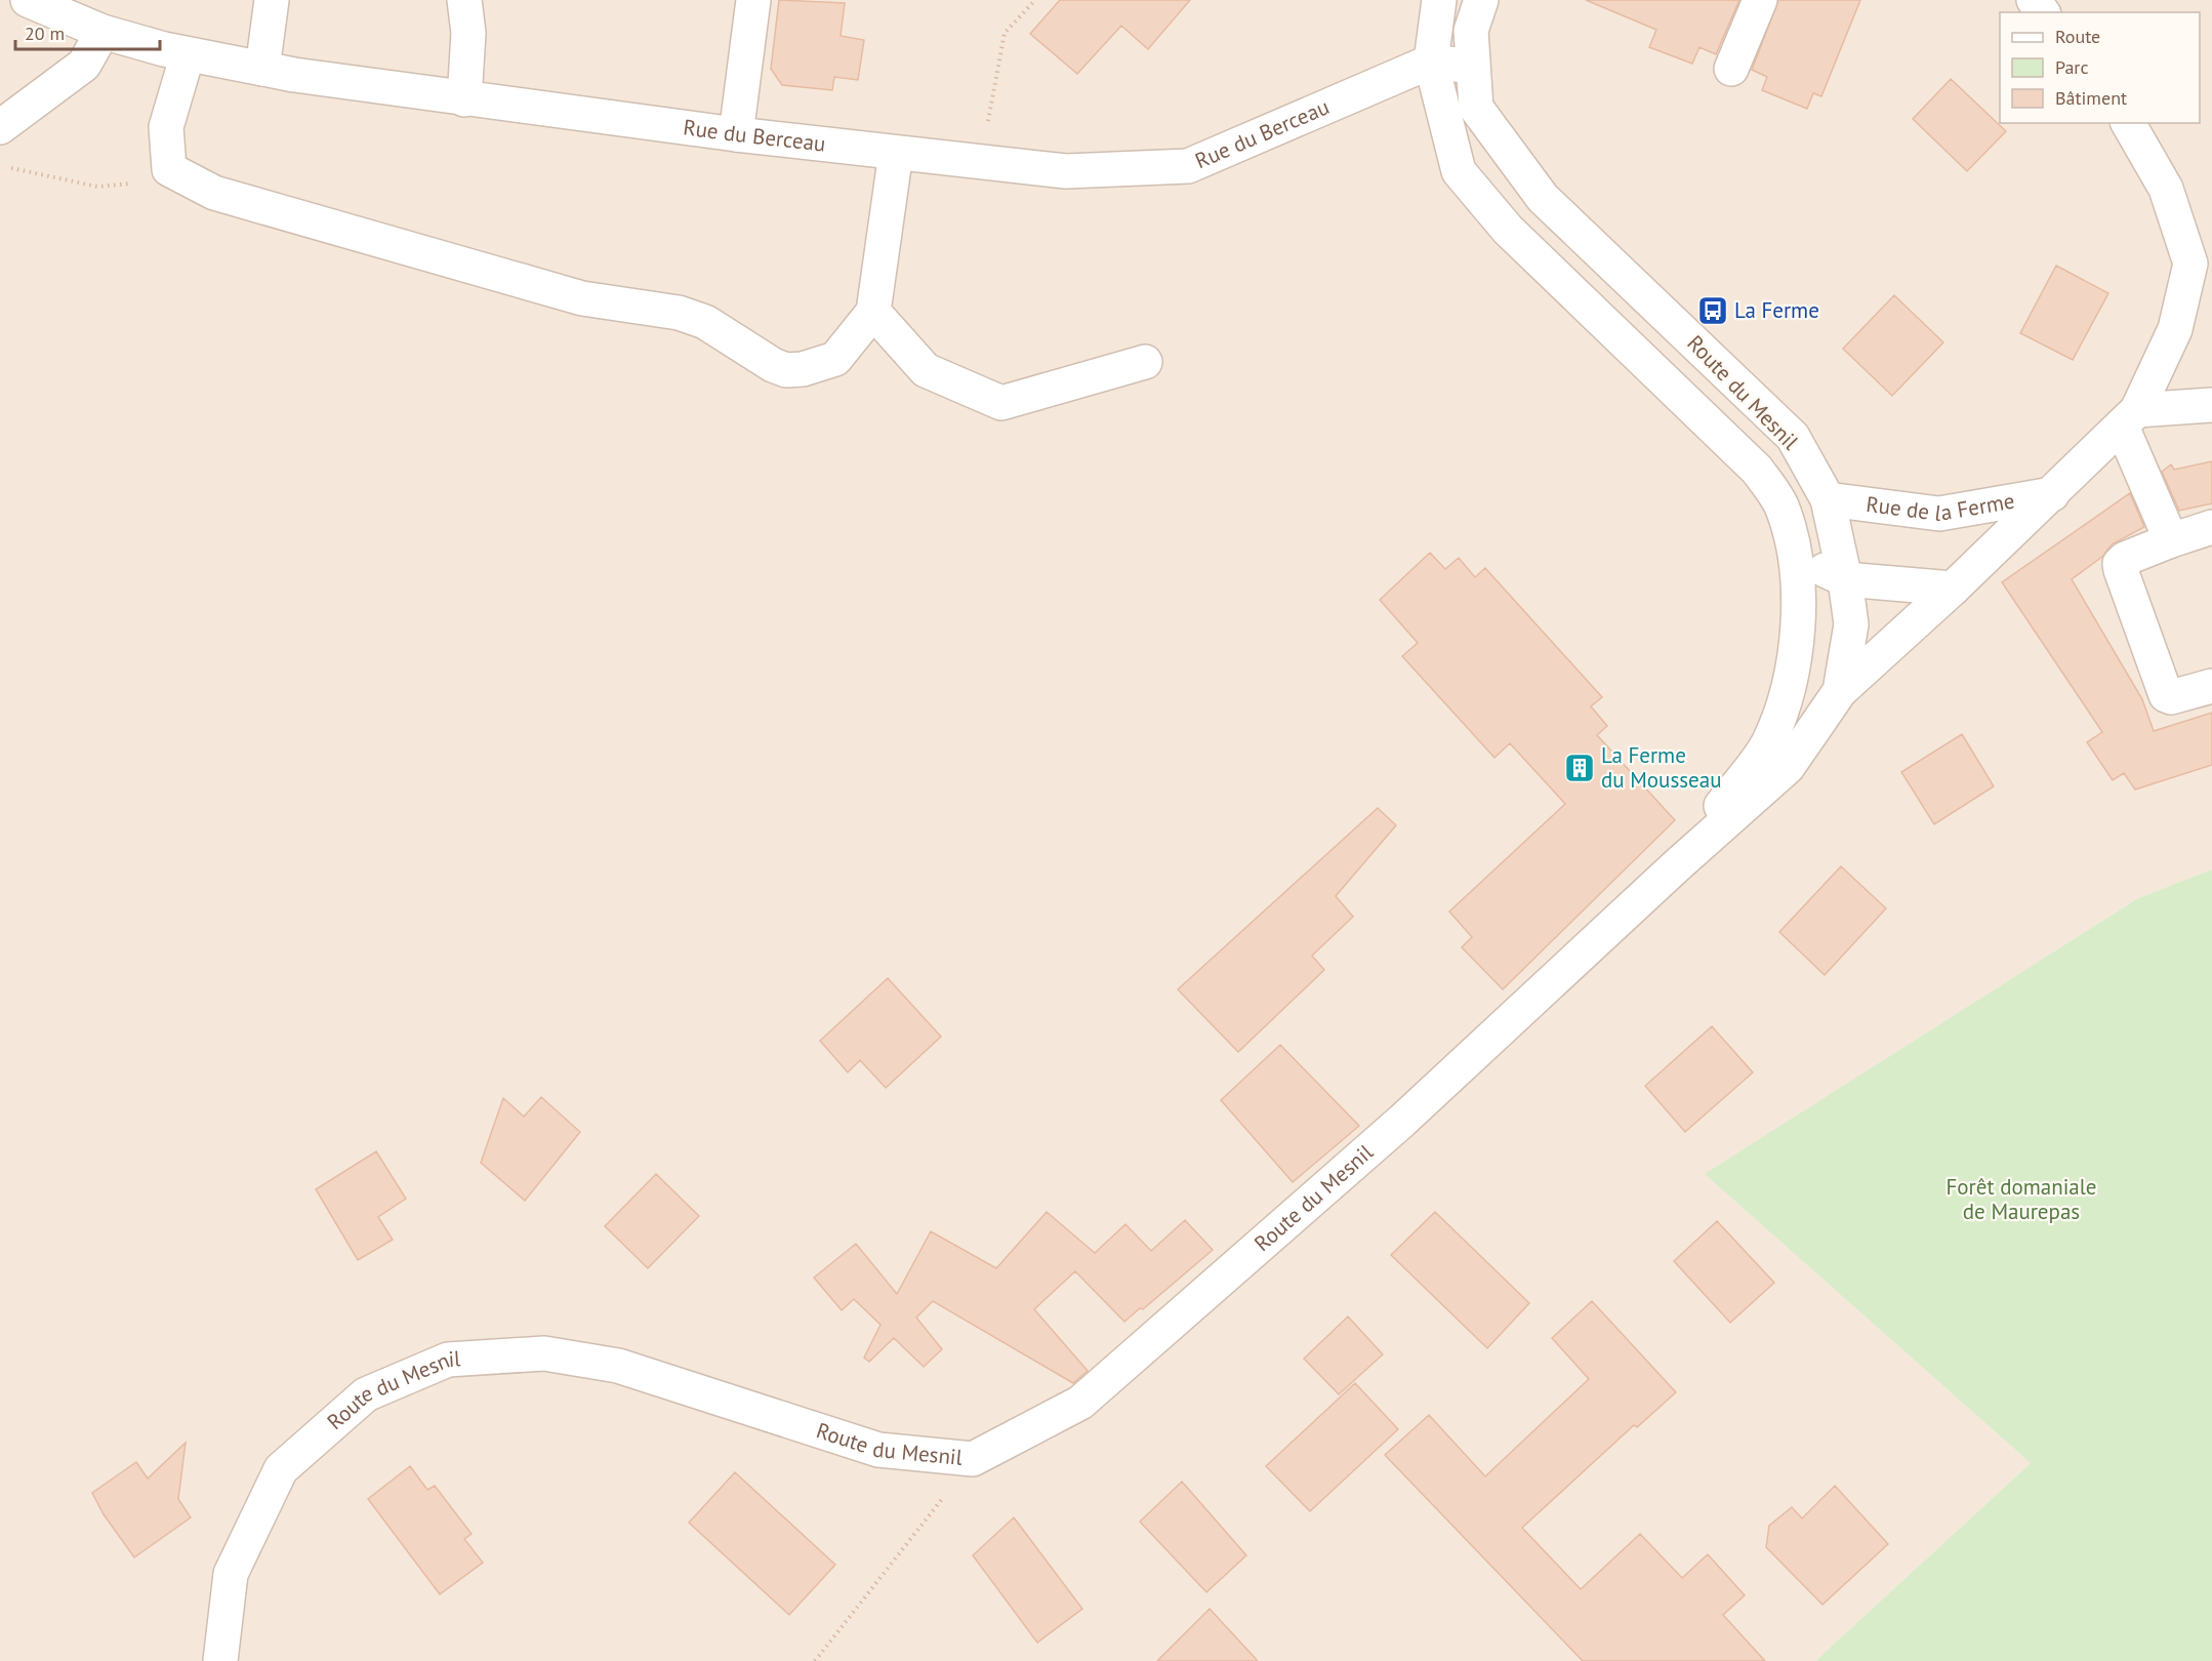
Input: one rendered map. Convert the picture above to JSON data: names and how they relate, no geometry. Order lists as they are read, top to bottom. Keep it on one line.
{"streets":{"street":["Rue du Berceau","Route du Mesnil","Rue de la Ferme"]},"crossings":[["Rue du Berceau","Route du Mesnil"],["Route du Mesnil","Rue de la Ferme"]],"parks":["Forêt domaniale de Maurepas"],"places":{"bus stop":["La Ferme"],"building":["La Ferme du Mousseau"]},"legend":["Route","Parc","Bâtiment"],"scale_bar":"20 m"}
